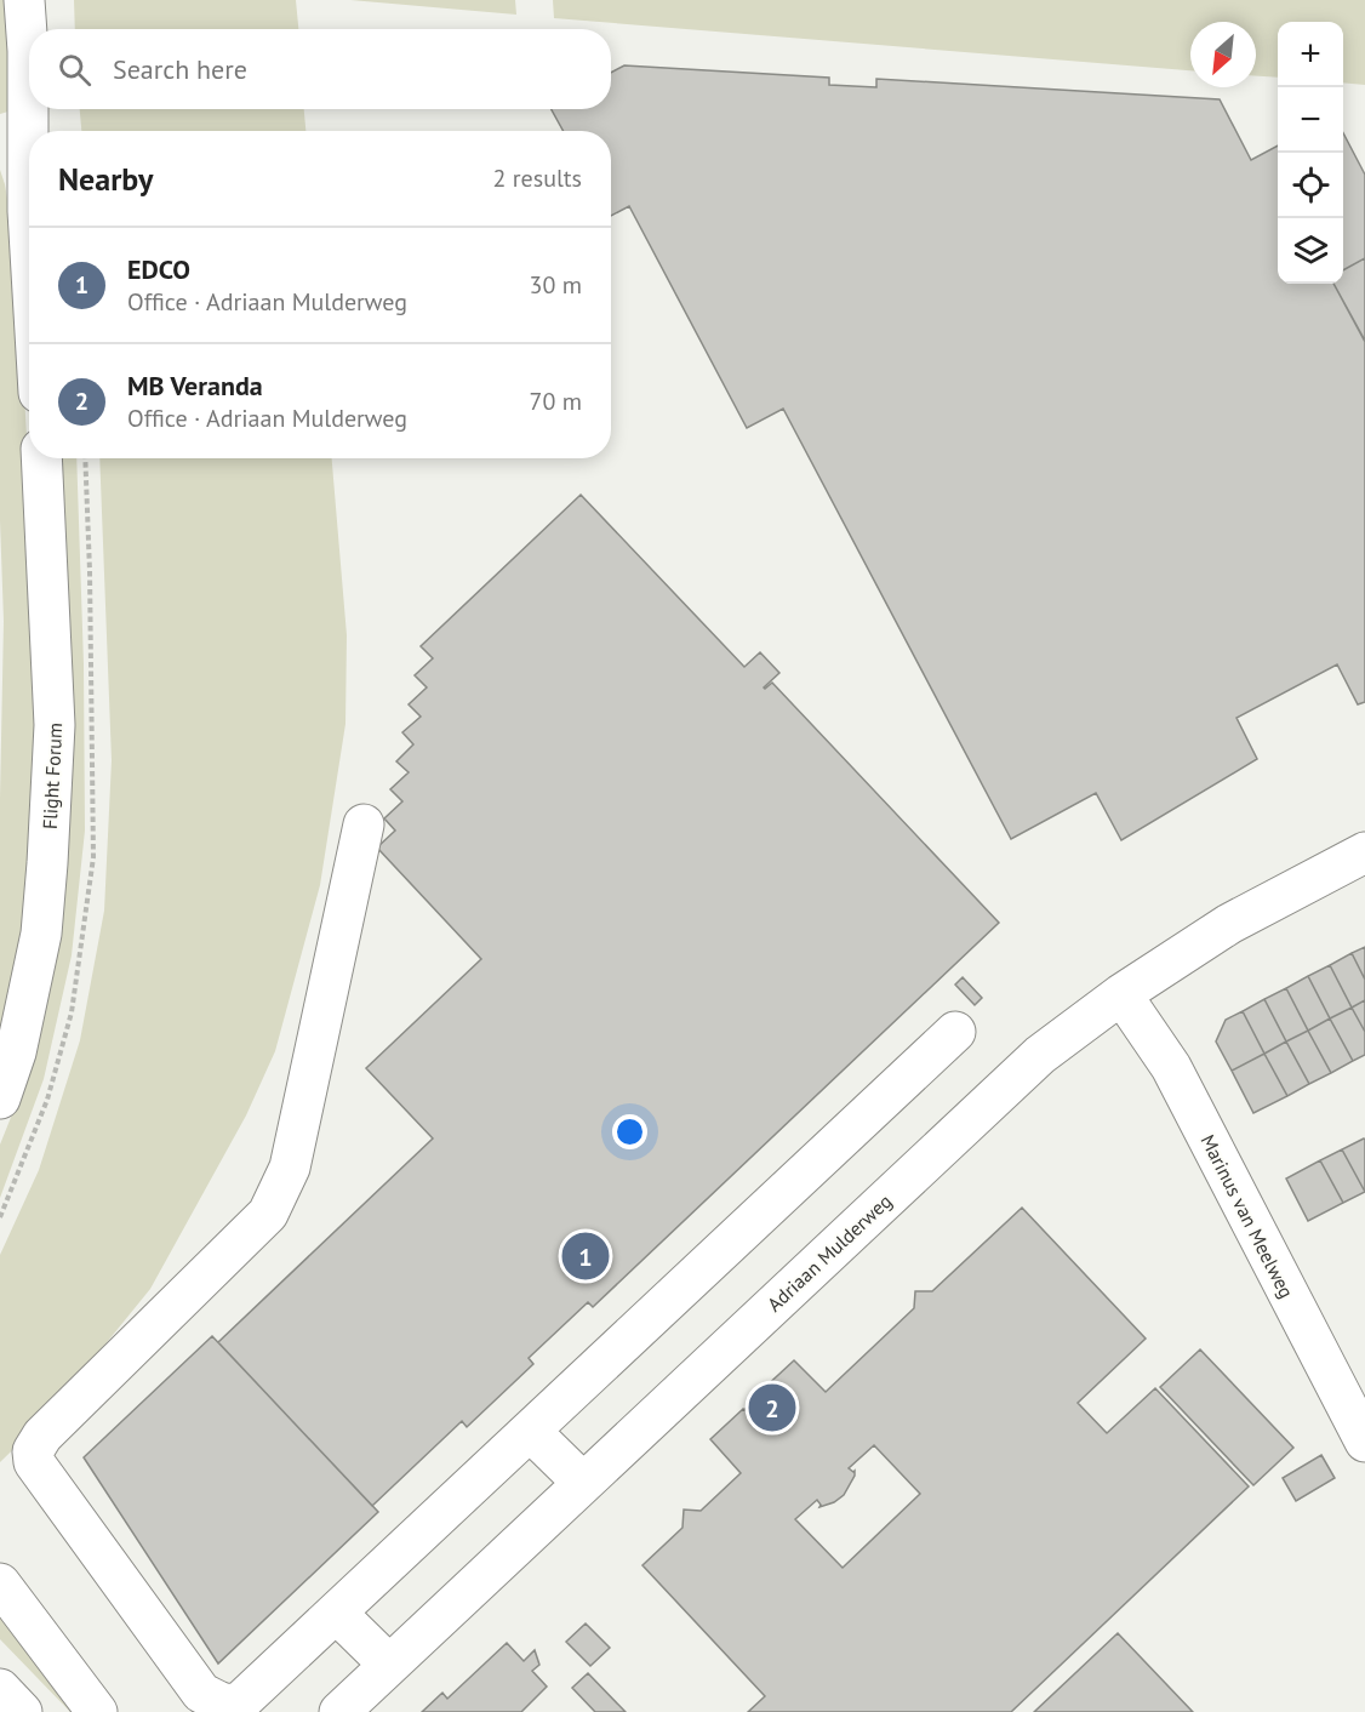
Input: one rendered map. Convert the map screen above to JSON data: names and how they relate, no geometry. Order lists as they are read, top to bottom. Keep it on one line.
{"streets":{"street":["Flight Forum","Marinus van Meelweg","Adriaan Mulderweg"]},"crossings":[["Marinus van Meelweg","Adriaan Mulderweg"]],"north":"bottom left","page":{"map_buttons":["+","−"],"search":"Search here","heading":["Nearby","2 results"],"list":[{"mark":"1","name":"EDCO","note":"Office · Adriaan Mulderweg","value":"30 m"},{"mark":"2","name":"MB Veranda","note":"Office · Adriaan Mulderweg","value":"70 m"}],"pins":["1","2"]}}
